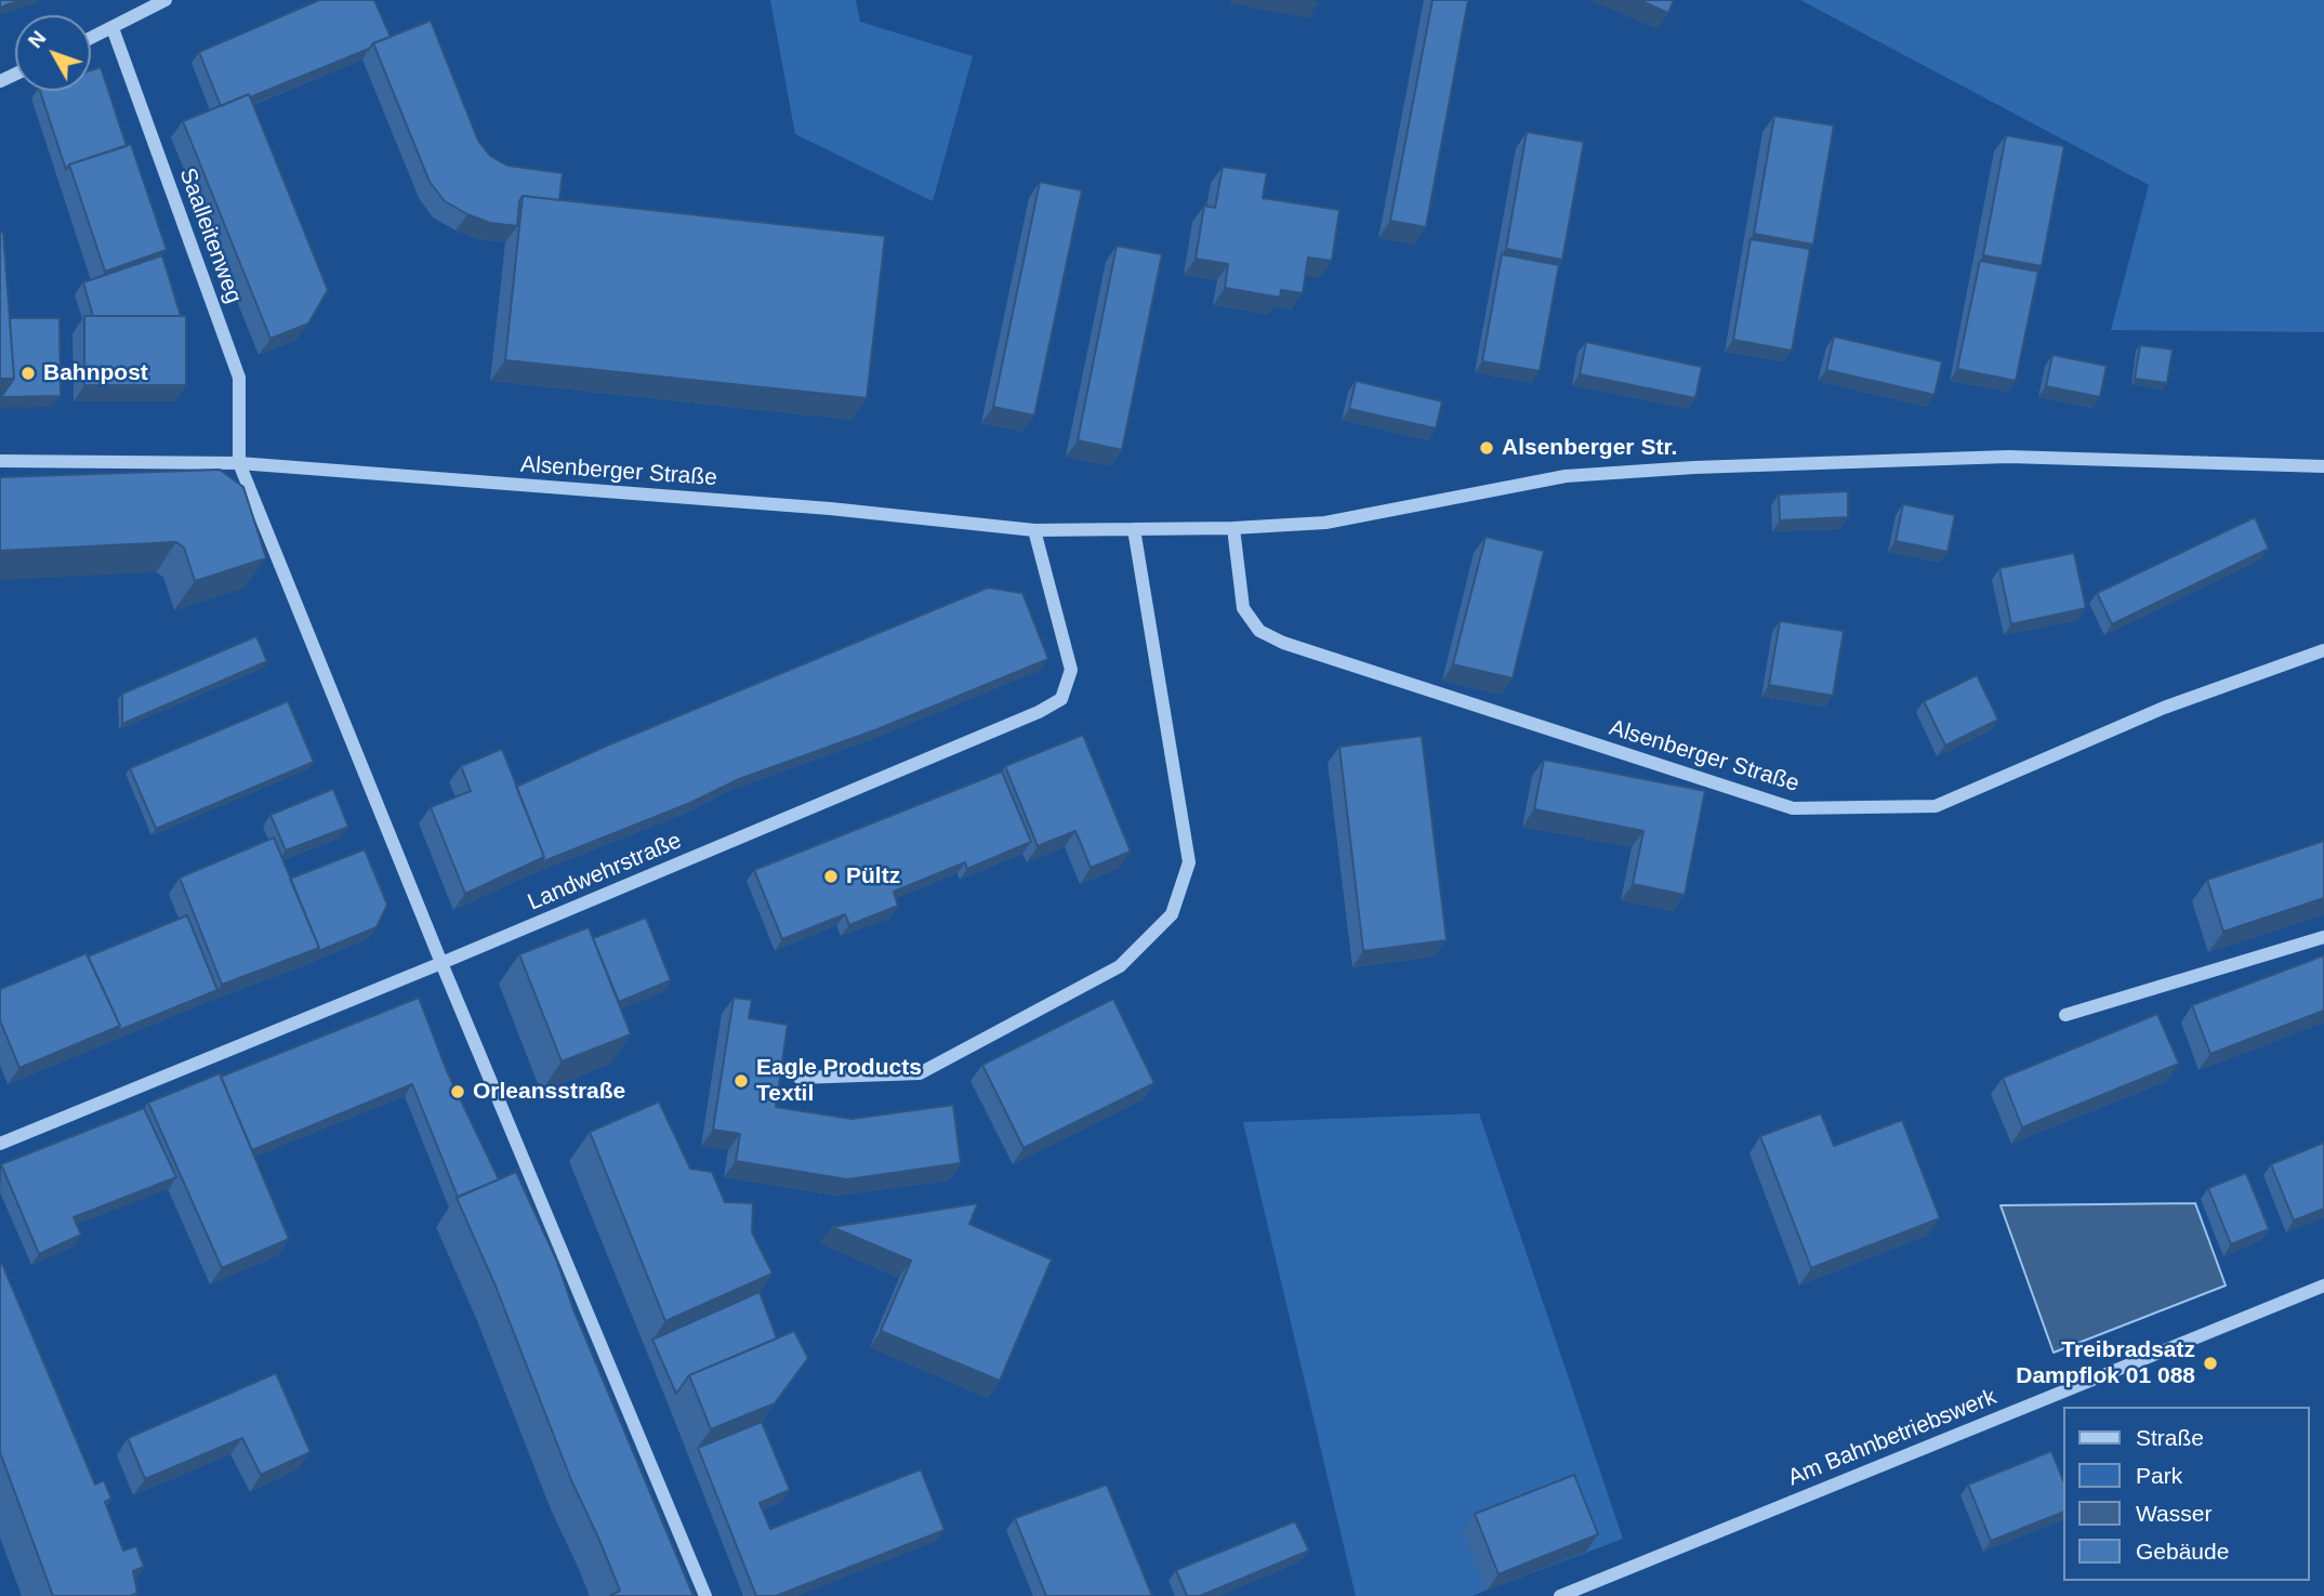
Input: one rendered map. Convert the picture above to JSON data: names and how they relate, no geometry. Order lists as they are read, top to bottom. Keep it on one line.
{"streets":{"street":["Saalleitenweg","Alsenberger Straße","Landwehrstraße","Am Bahnbetriebswerk"]},"crossings":[["Saalleitenweg","Alsenberger Straße"],["Alsenberger Straße","Landwehrstraße"]],"places":["Bahnpost","Alsenberger Str.","Pültz","Eagle Products Textil","Orleansstraße","Treibradsatz Dampflok 01 088"],"legend":["Straße","Park","Wasser","Gebäude"],"north":"top left"}
